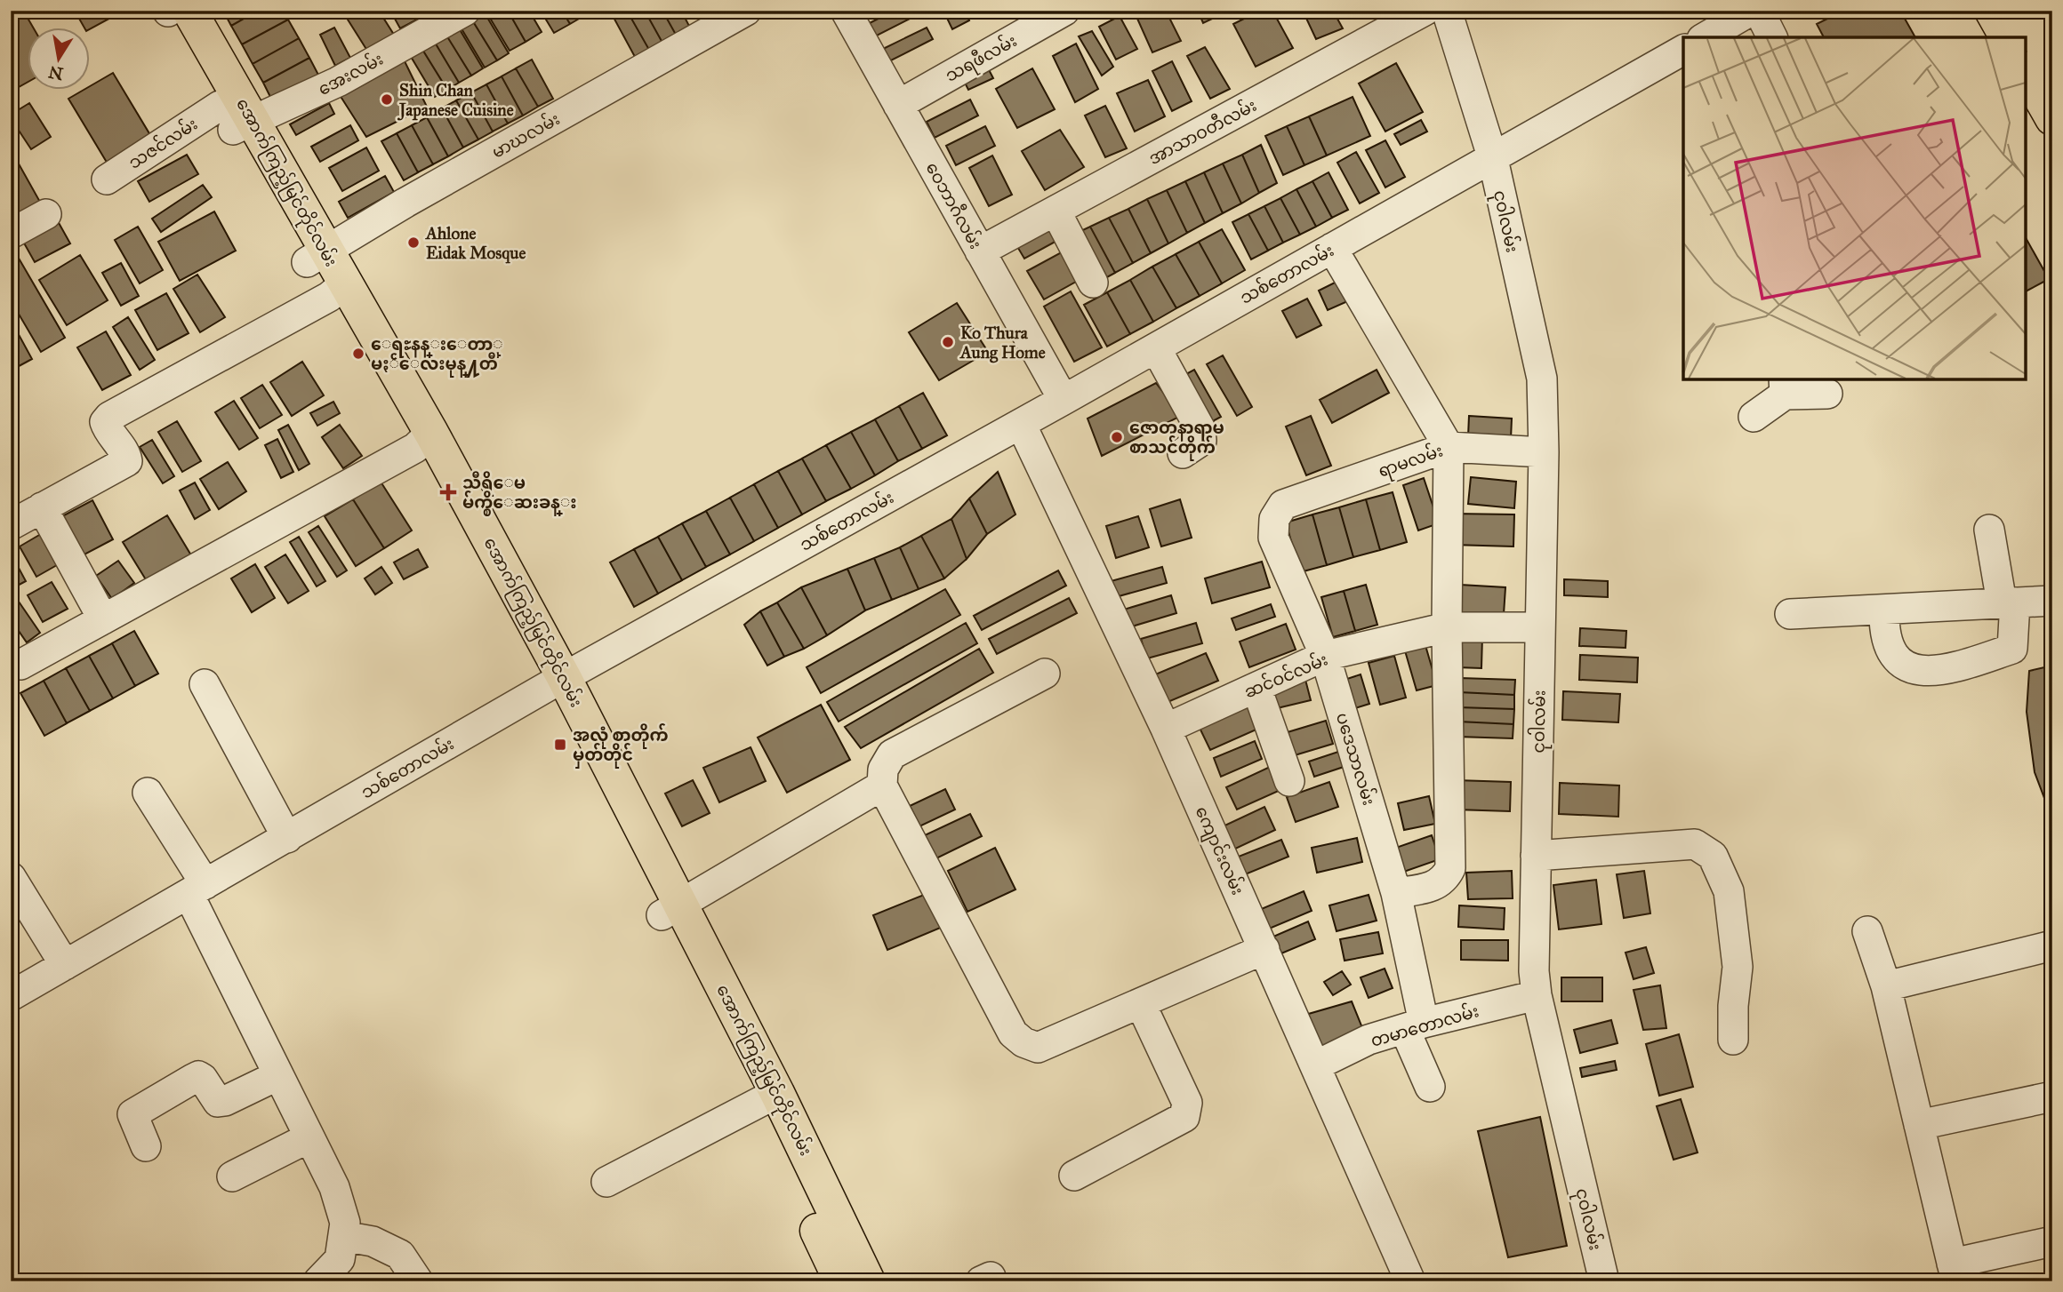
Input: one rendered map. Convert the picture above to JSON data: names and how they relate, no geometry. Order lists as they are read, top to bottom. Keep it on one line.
{"streets":{"main road":["အောက်ကြည့်မြင်တိုင်လမ်း"],"street":["သရဖီလမ်း","အေးလမ်း","အာသာဝတီလမ်း","မာဃလမ်း","သဇင်လမ်း","ဝေဘာဂီလမ်း","ငုဝါလမ်း","သစ်တောလမ်း","ရာမလမ်း","ဆင်ဝင်လမ်း","ပဒေသာလမ်း","ကျောင်းလမ်း","တမာတောလမ်း"]},"crossings":[["သရဖီလမ်း","ဝေဘာဂီလမ်း"],["အေးလမ်း","သဇင်လမ်း"],["အေးလမ်း","အောက်ကြည့်မြင်တိုင်လမ်း"],["အာသာဝတီလမ်း","ဝေဘာဂီလမ်း"],["မာဃလမ်း","အောက်ကြည့်မြင်တိုင်လမ်း"],["သဇင်လမ်း","အောက်ကြည့်မြင်တိုင်လမ်း"],["အောက်ကြည့်မြင်တိုင်လမ်း","သစ်တောလမ်း"],["ဝေဘာဂီလမ်း","သစ်တောလမ်း"],["ငုဝါလမ်း","သစ်တောလမ်း"],["ငုဝါလမ်း","ရာမလမ်း"],["ငုဝါလမ်း","ဆင်ဝင်လမ်း"],["ငုဝါလမ်း","တမာတောလမ်း"],["သစ်တောလမ်း","ကျောင်းလမ်း"],["ရာမလမ်း","ပဒေသာလမ်း"],["ဆင်ဝင်လမ်း","ပဒေသာလမ်း"],["ဆင်ဝင်လမ်း","ကျောင်းလမ်း"],["ပဒေသာလမ်း","တမာတောလမ်း"],["ကျောင်းလမ်း","တမာတောလမ်း"]],"places":{"other":["Shin Chan Japanese Cuisine","Ahlone Eidak Mosque","Ko Thura Aung Home","ေရႊနန္းေတာ္ မႏၲေလးမုန္႔တီ","ဇောတနာရာမ စာသင်တိုက်"],"health":["သီရိေမ မ်က္စိေဆးခန္း"],"transit":["အလုံ စာတိုက် မှတ်တိုင်"]},"north":"bottom"}
